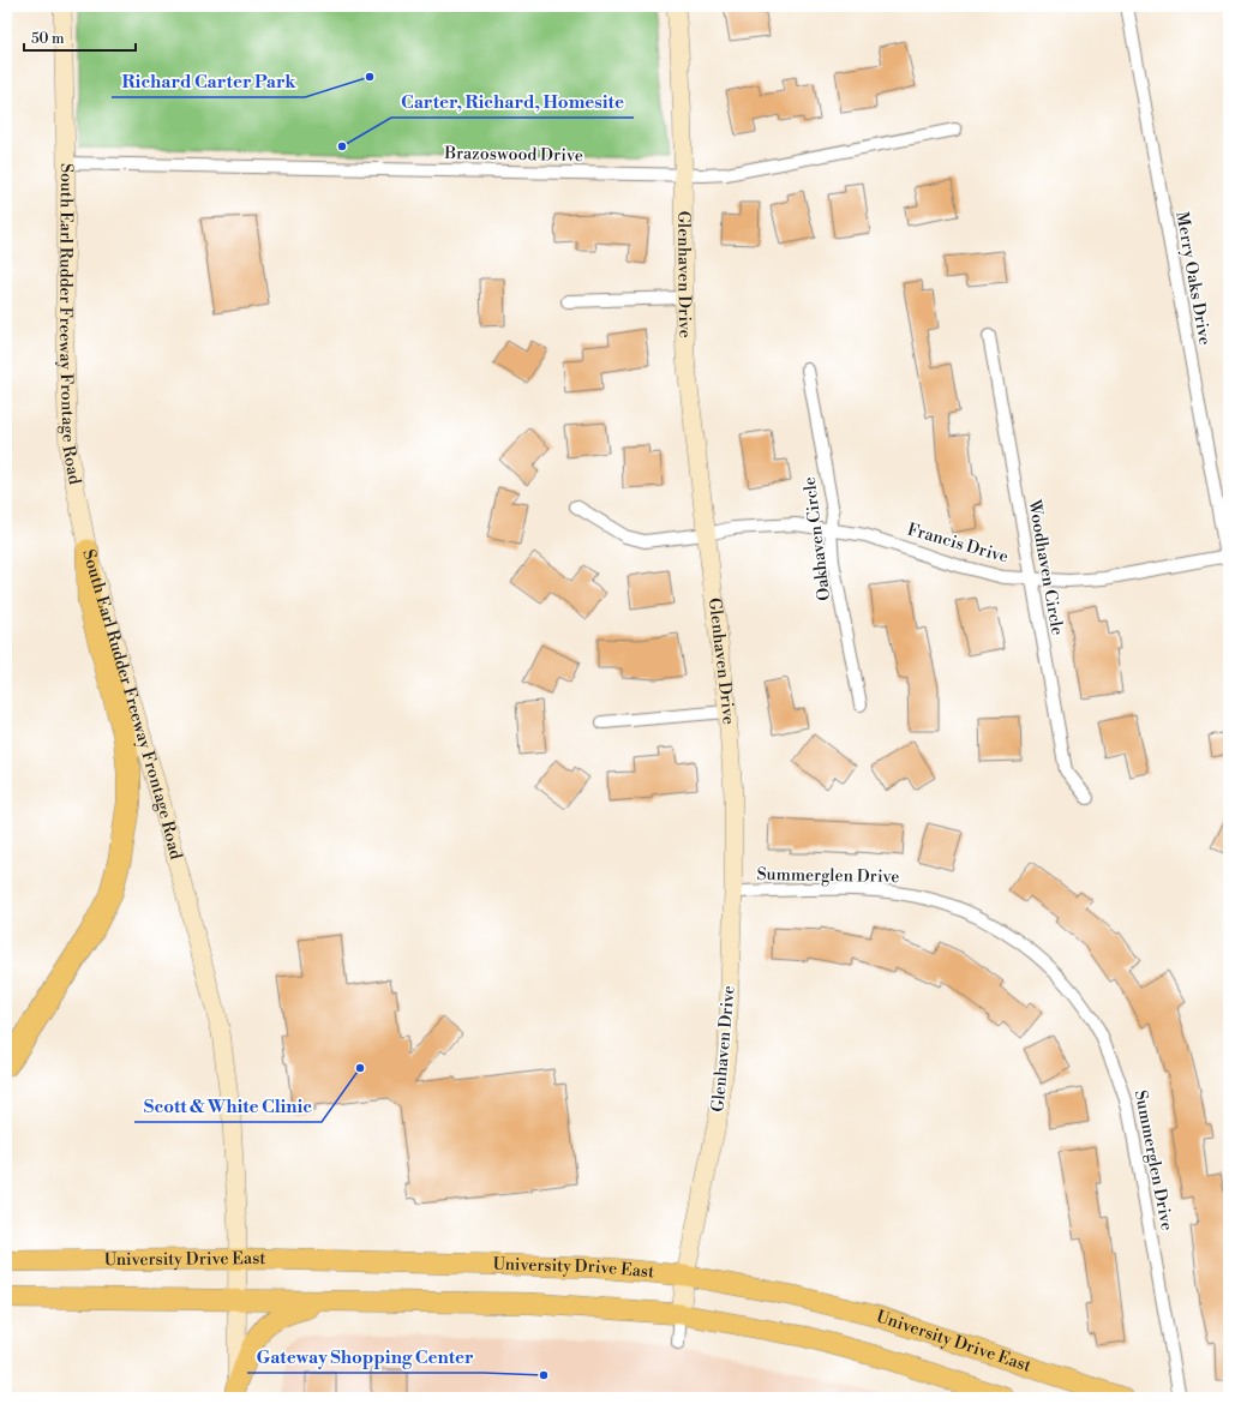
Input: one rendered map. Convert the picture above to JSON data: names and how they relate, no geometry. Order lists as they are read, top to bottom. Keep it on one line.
{"streets":{"main road":["Glenhaven Drive","South Earl Rudder Freeway Frontage Road","University Drive East"],"street":["Brazoswood Drive","Merry Oaks Drive","Oakhaven Circle","Francis Drive","Woodhaven Circle","Summerglen Drive"]},"crossings":[["Brazoswood Drive","Glenhaven Drive"],["Brazoswood Drive","South Earl Rudder Freeway Frontage Road"],["Glenhaven Drive","Francis Drive"],["Glenhaven Drive","Summerglen Drive"],["Glenhaven Drive","University Drive East"],["Merry Oaks Drive","Francis Drive"],["South Earl Rudder Freeway Frontage Road","University Drive East"],["Oakhaven Circle","Francis Drive"],["Francis Drive","Woodhaven Circle"]],"places":["Richard Carter Park","Carter, Richard, Homesite","Scott & White Clinic","Gateway Shopping Center"],"scale_bar":"50 m"}
